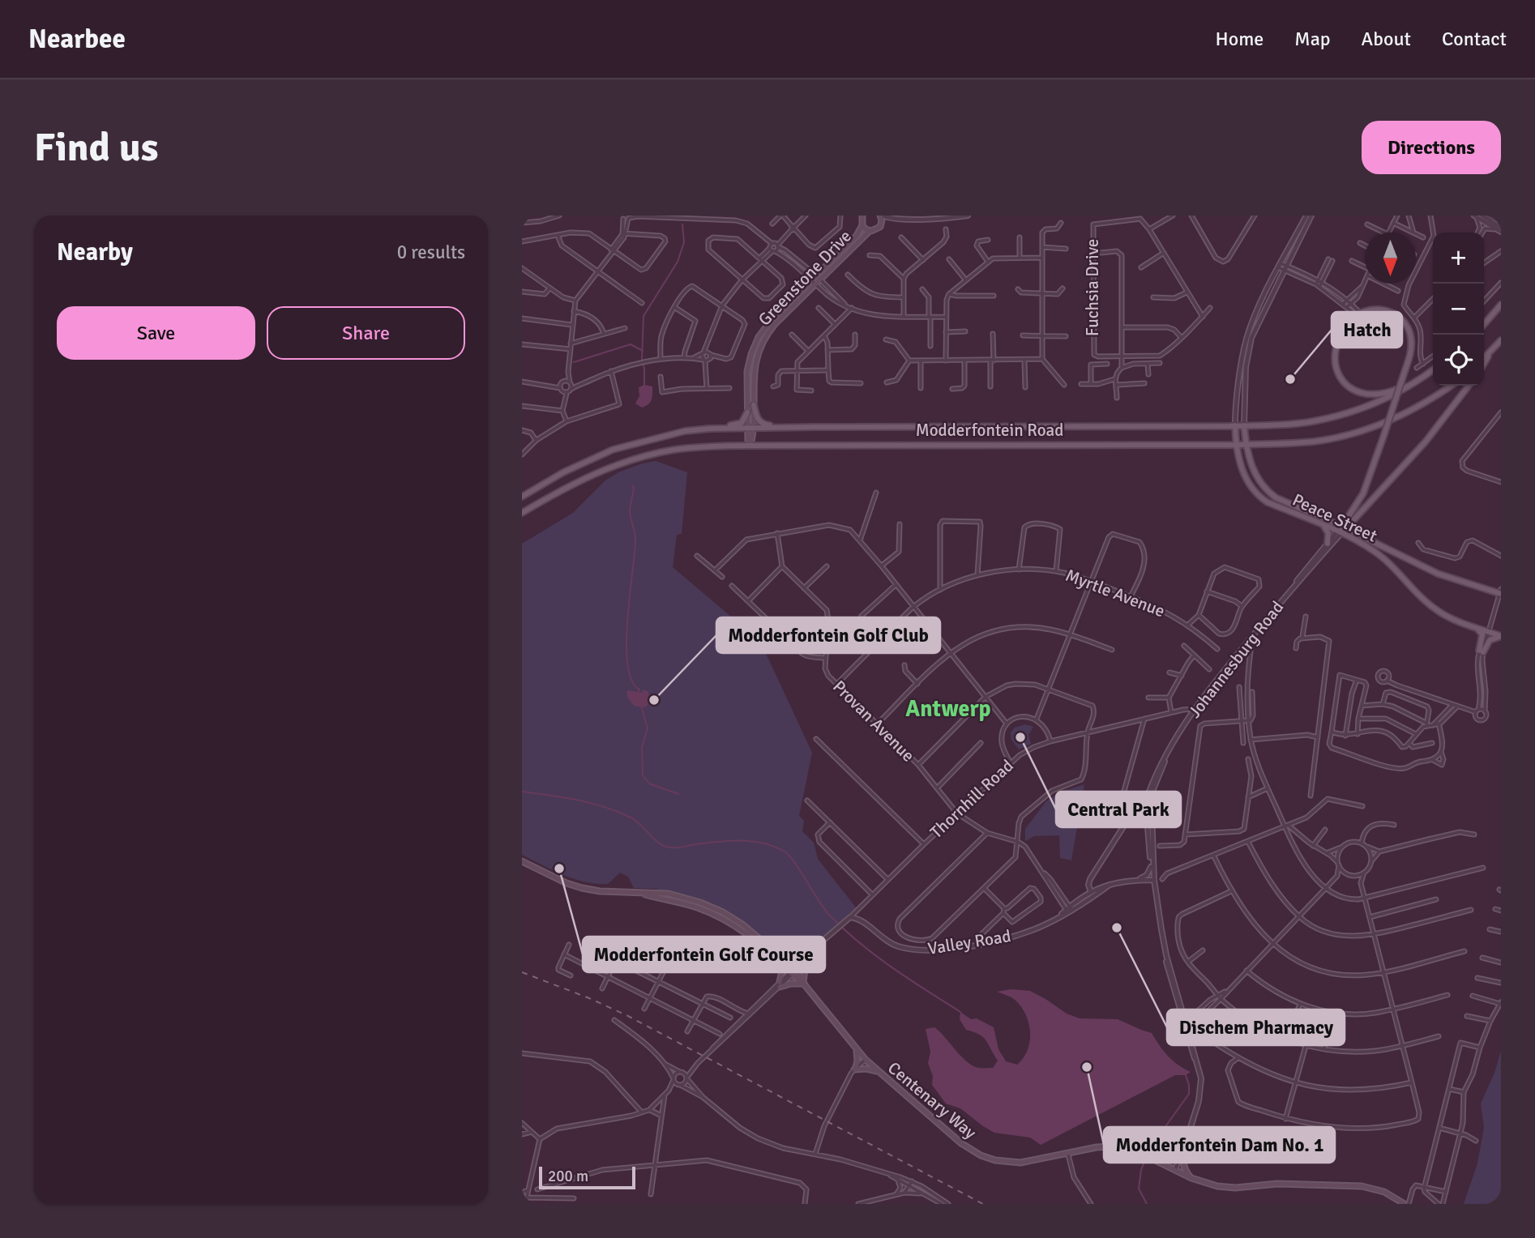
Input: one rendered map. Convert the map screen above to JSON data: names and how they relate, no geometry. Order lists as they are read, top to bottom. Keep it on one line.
{"streets":{"main road":["Greenstone Drive","Modderfontein Road","Peace Street","Centenary Way"],"street":["Fuchsia Drive","Myrtle Avenue","Johannesburg Road","Provan Avenue","Thornhill Road","Valley Road"]},"crossings":[["Greenstone Drive","Modderfontein Road"],["Modderfontein Road","Peace Street"],["Peace Street","Johannesburg Road"],["Myrtle Avenue","Provan Avenue"],["Johannesburg Road","Thornhill Road"],["Provan Avenue","Thornhill Road"],["Thornhill Road","Valley Road"],["Thornhill Road","Centenary Way"]],"districts":["Antwerp"],"places":["Hatch","Modderfontein Golf Club","Central Park","Modderfontein Golf Course","Dischem Pharmacy","Modderfontein Dam No. 1"],"scale_bar":"200 m","north":"bottom","page":{"header":"Nearbee","nav":["Home","Map","About","Contact"],"buttons":["Directions",["Save","Share"]],"title":"Find us","heading":["Nearby","0 results"],"map_buttons":["+","−"],"scale":"200 m"}}
